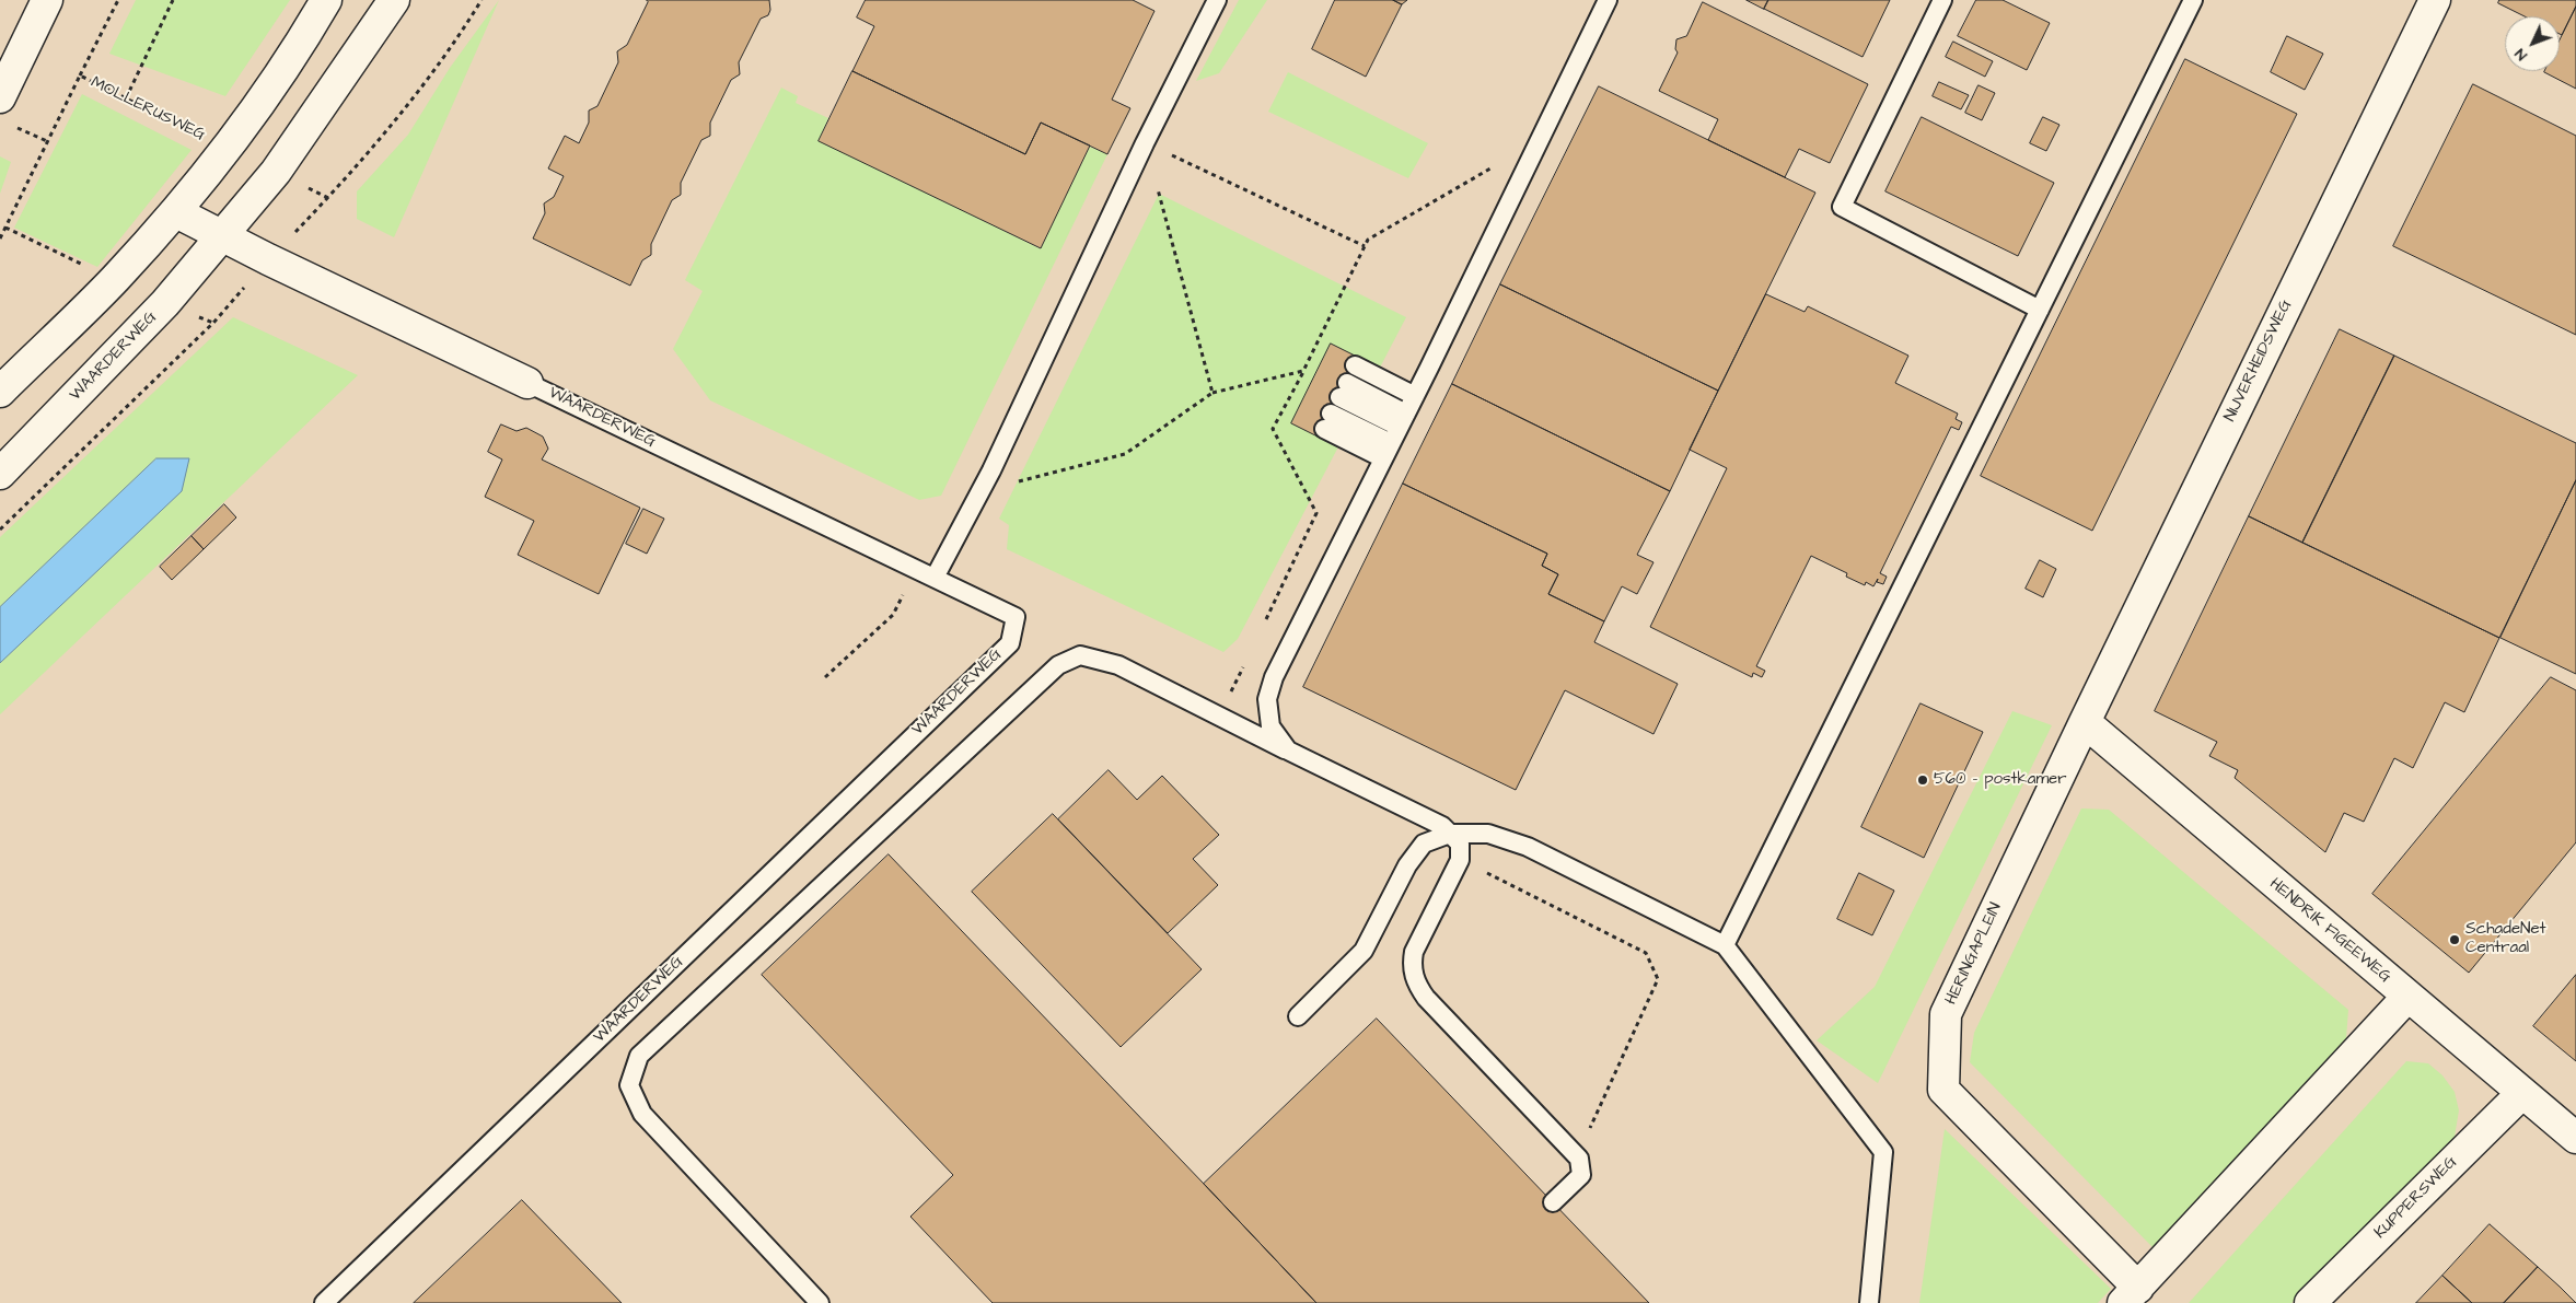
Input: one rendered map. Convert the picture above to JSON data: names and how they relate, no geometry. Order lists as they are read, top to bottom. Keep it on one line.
{"streets":{"street":["WAARDERWEG","NIJVERHEIDSWEG","HENDRIK FIGEEWEG","HERINGAPLEIN","KUPPERSWEG"],"path":["MOLLERUSWEG"]},"crossings":[["NIJVERHEIDSWEG","HENDRIK FIGEEWEG"],["NIJVERHEIDSWEG","HERINGAPLEIN"],["HENDRIK FIGEEWEG","HERINGAPLEIN"],["HENDRIK FIGEEWEG","KUPPERSWEG"]],"places":["560 - postkamer","SchadeNet Centraal"],"north":"bottom left"}
